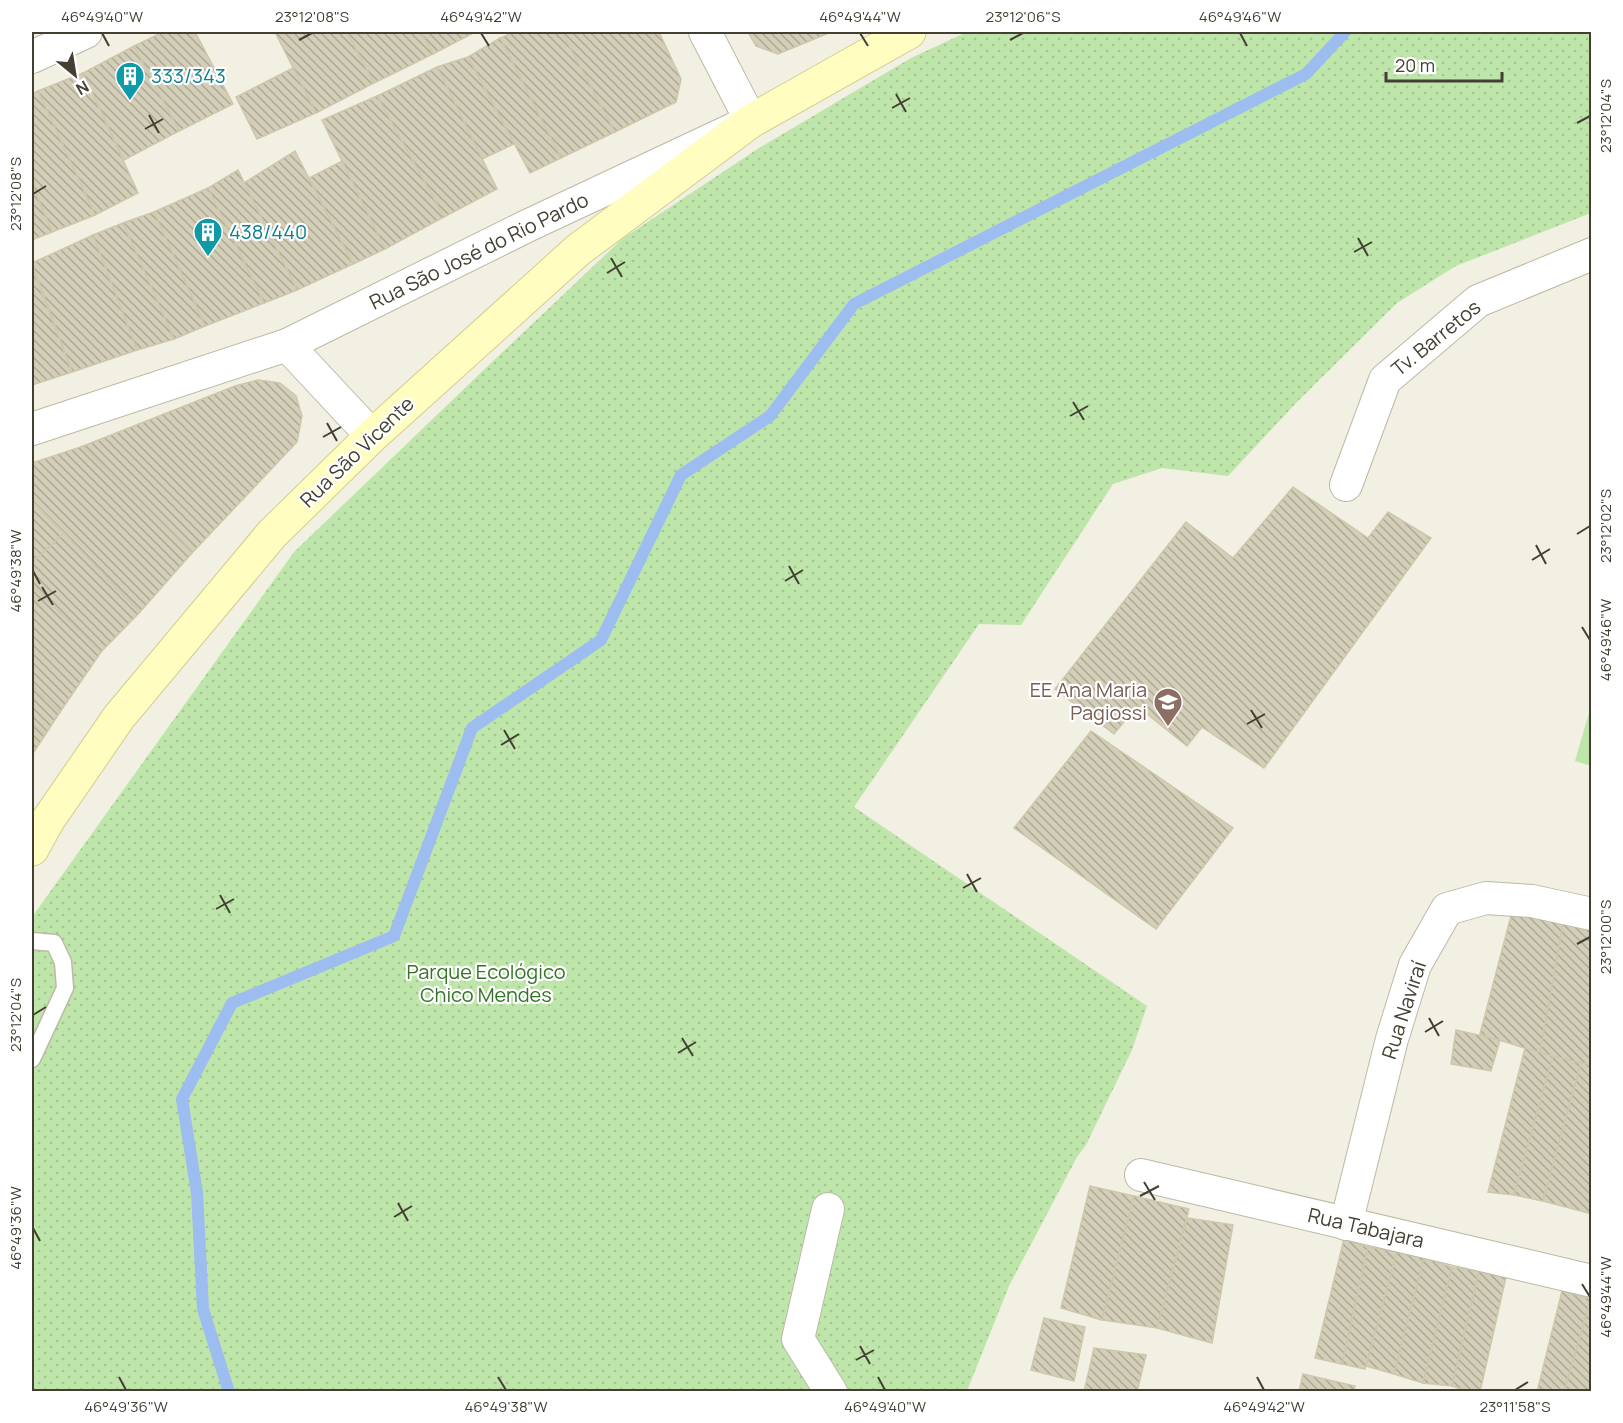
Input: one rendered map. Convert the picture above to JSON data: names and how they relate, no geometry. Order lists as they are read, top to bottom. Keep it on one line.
{"streets":{"street":["Rua São José do Rio Pardo","Tv. Barretos","Rua São Vicente","Rua Naviraí","Rua Tabajara"]},"crossings":[["Rua São José do Rio Pardo","Rua São Vicente"],["Rua Naviraí","Rua Tabajara"]],"parks":["Parque Ecológico Chico Mendes"],"places":{"building":["333/343","438/440"],"school or university":["EE Ana Maria Pagiossi"]},"scale_bar":"20 m","north":"bottom right","coordinates":["46°49'40\"W","23°12'08\"S","46°49'42\"W","46°49'44\"W","23°12'06\"S","46°49'46\"W","23°12'04\"S","23°12'02\"S","46°49'38\"W","23°12'00\"S","46°49'36\"W","23°11'58\"S"]}
